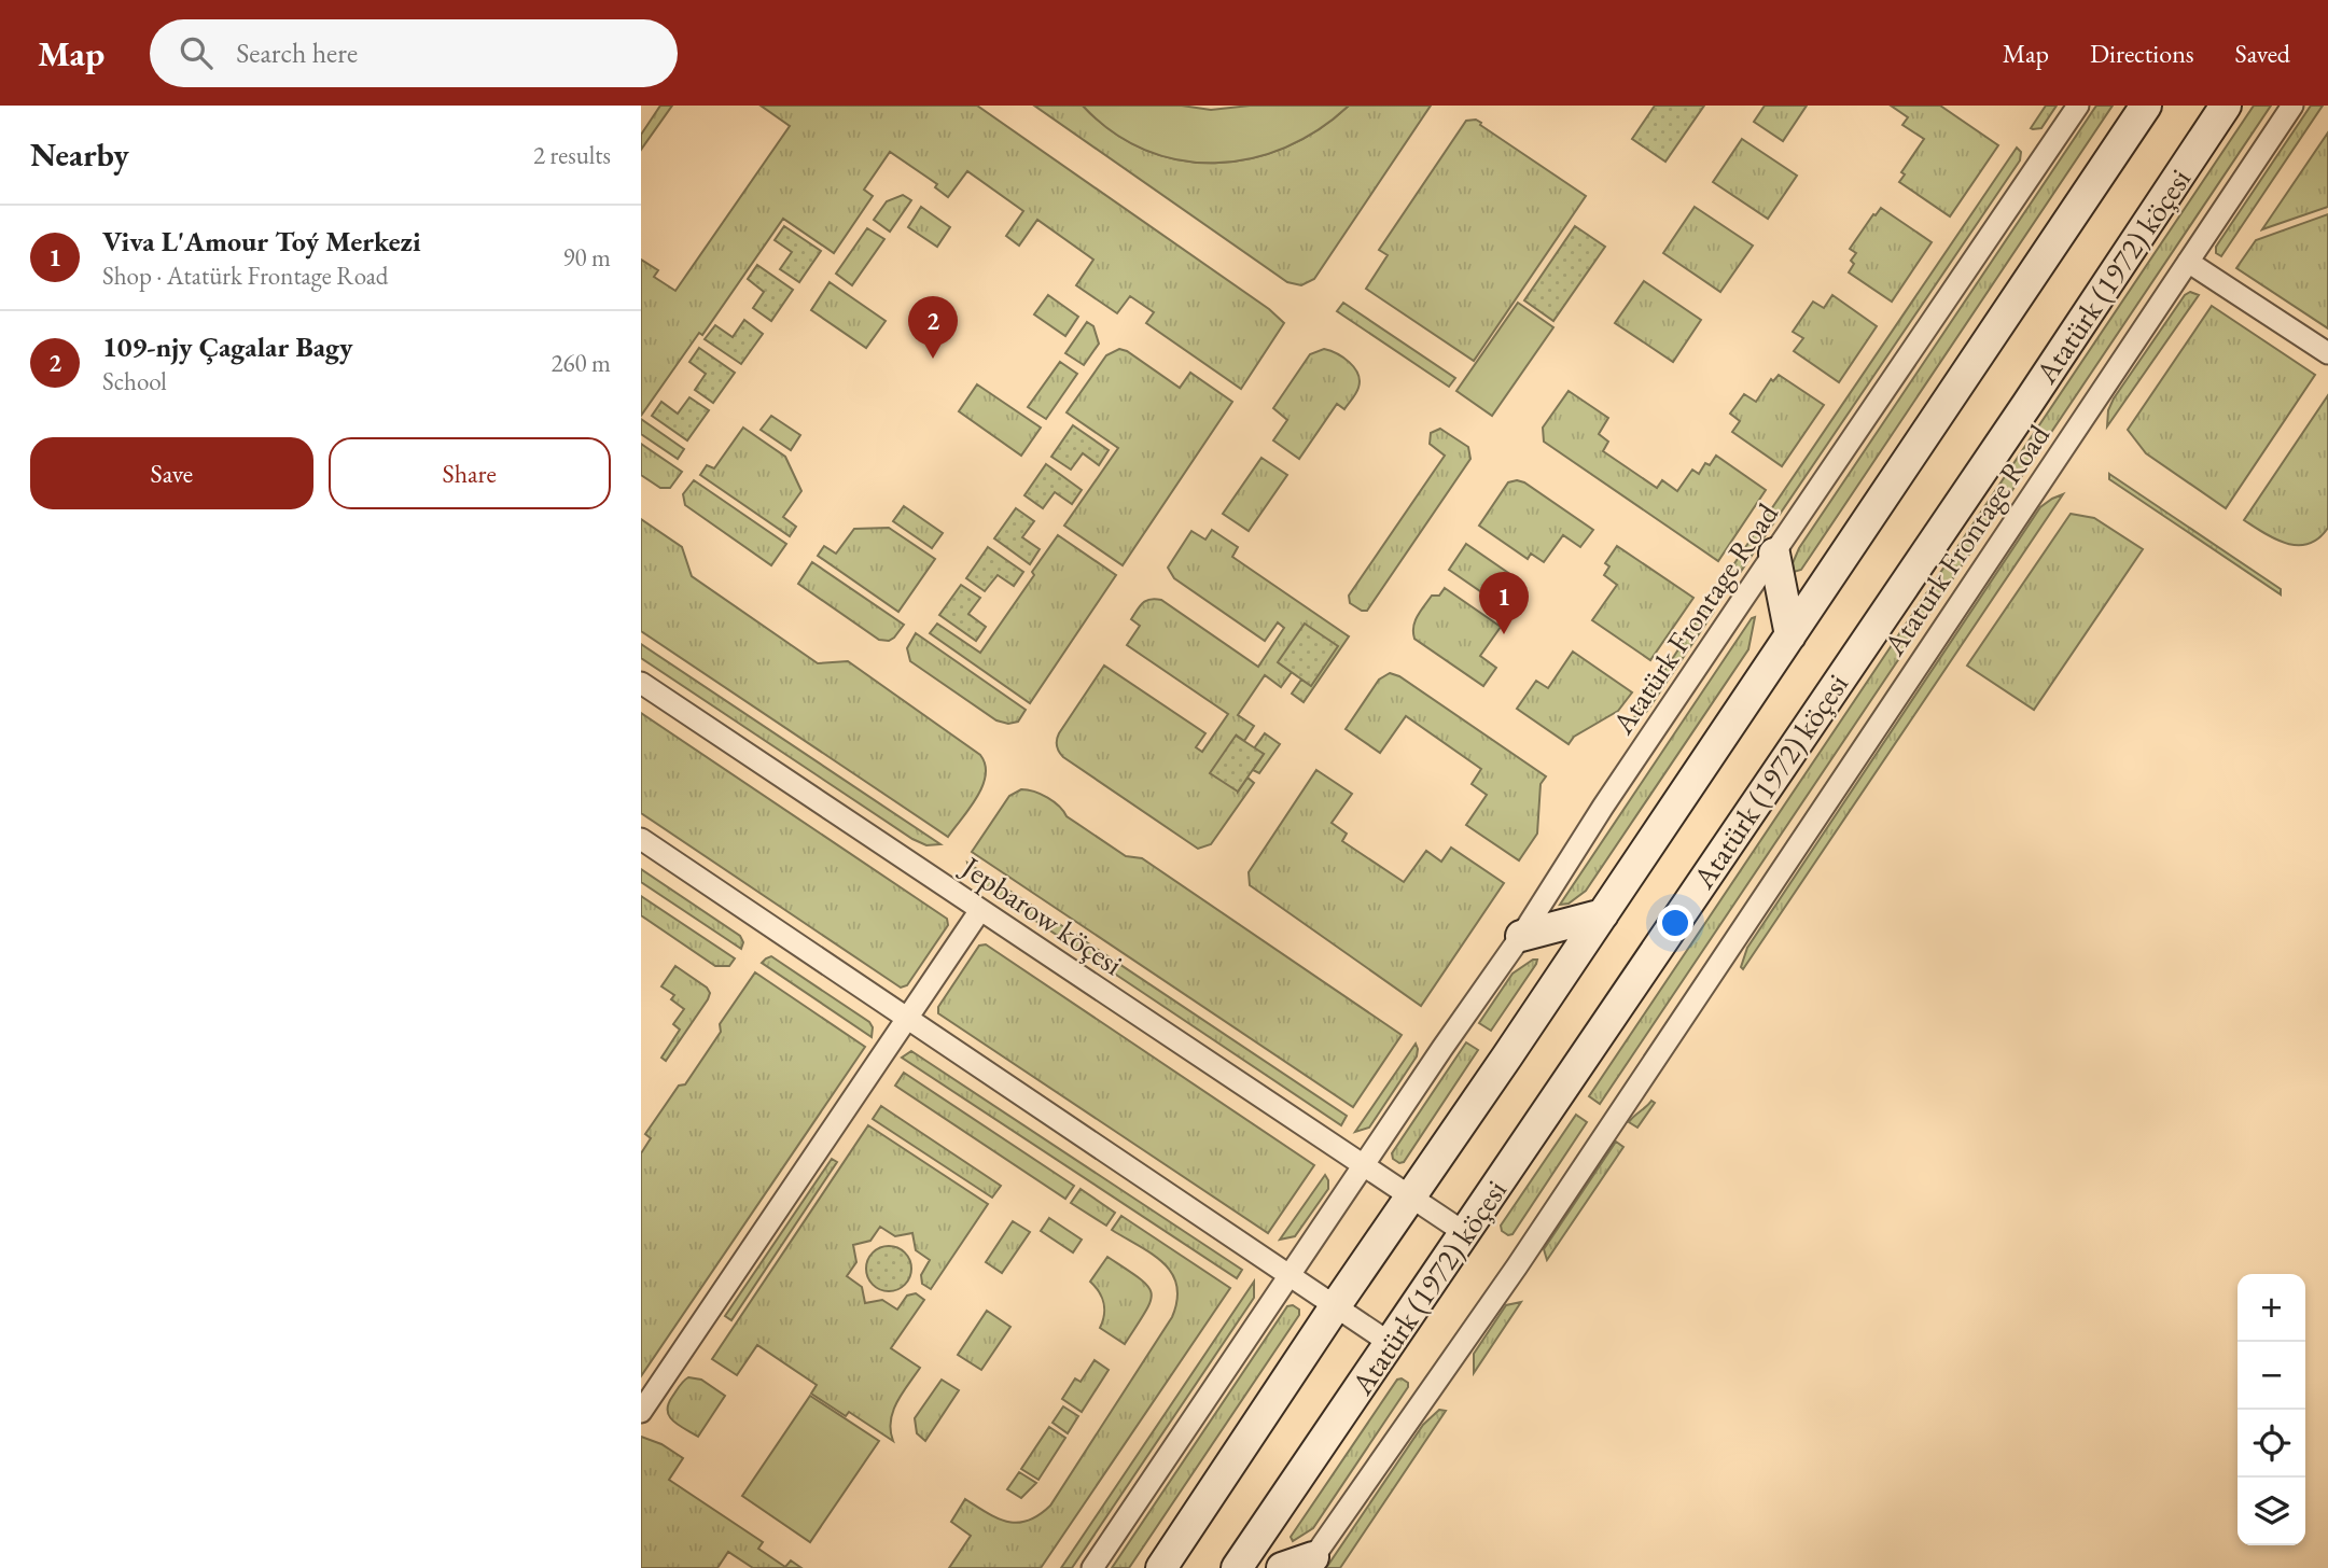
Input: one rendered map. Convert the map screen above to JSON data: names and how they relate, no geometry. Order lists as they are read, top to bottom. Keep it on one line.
{"streets":{"main road":["Atatürk (1972) köçesi"],"street":["Ataturk Frontage Road","Atatürk Frontage Road","Jepbarow köçesi"]},"crossings":[["Atatürk (1972) köçesi","Jepbarow köçesi"],["Atatürk Frontage Road","Jepbarow köçesi"]],"page":{"header":"Map","search":"Search here","nav":["Map","Directions","Saved"],"heading":["Nearby","2 results"],"list":[{"mark":"1","name":"Viva L'Amour Toý Merkezi","note":"Shop · Atatürk Frontage Road","value":"90 m"},{"mark":"2","name":"109-njy Çagalar Bagy","note":"School","value":"260 m"}],"pins":["2","1"],"buttons":["Save","Share"],"map_buttons":["+","−"]}}
